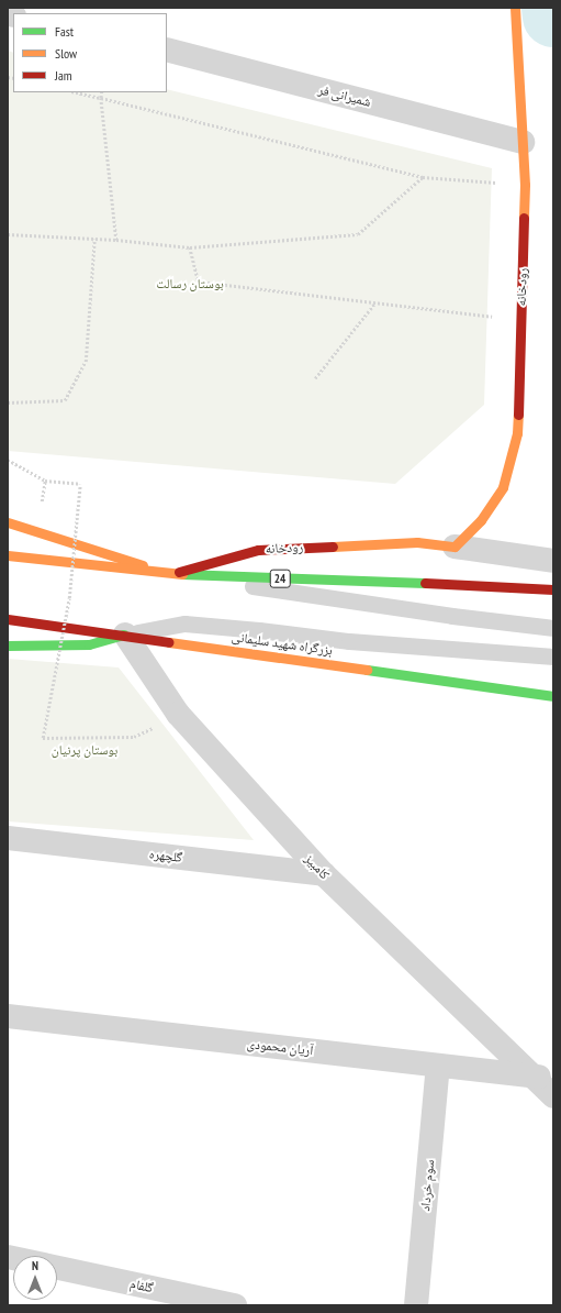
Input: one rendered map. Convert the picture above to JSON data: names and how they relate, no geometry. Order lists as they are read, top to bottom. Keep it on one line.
{"streets":{"main road":["رودخانه","24","بزرگراه شهید سلیمانی"],"street":["شمیرانی فر","گلچهره","کامبیز","آریان محمودی","سوم خرداد","گلفام"]},"crossings":[["شمیرانی فر","رودخانه"],["رودخانه","24"],["بزرگراه شهید سلیمانی","کامبیز"],["گلچهره","کامبیز"],["کامبیز","آریان محمودی"],["آریان محمودی","سوم خرداد"]],"parks":["بوستان رسالت","بوستان پرنیان"],"legend":["Fast","Slow","Jam"],"north":"top"}
